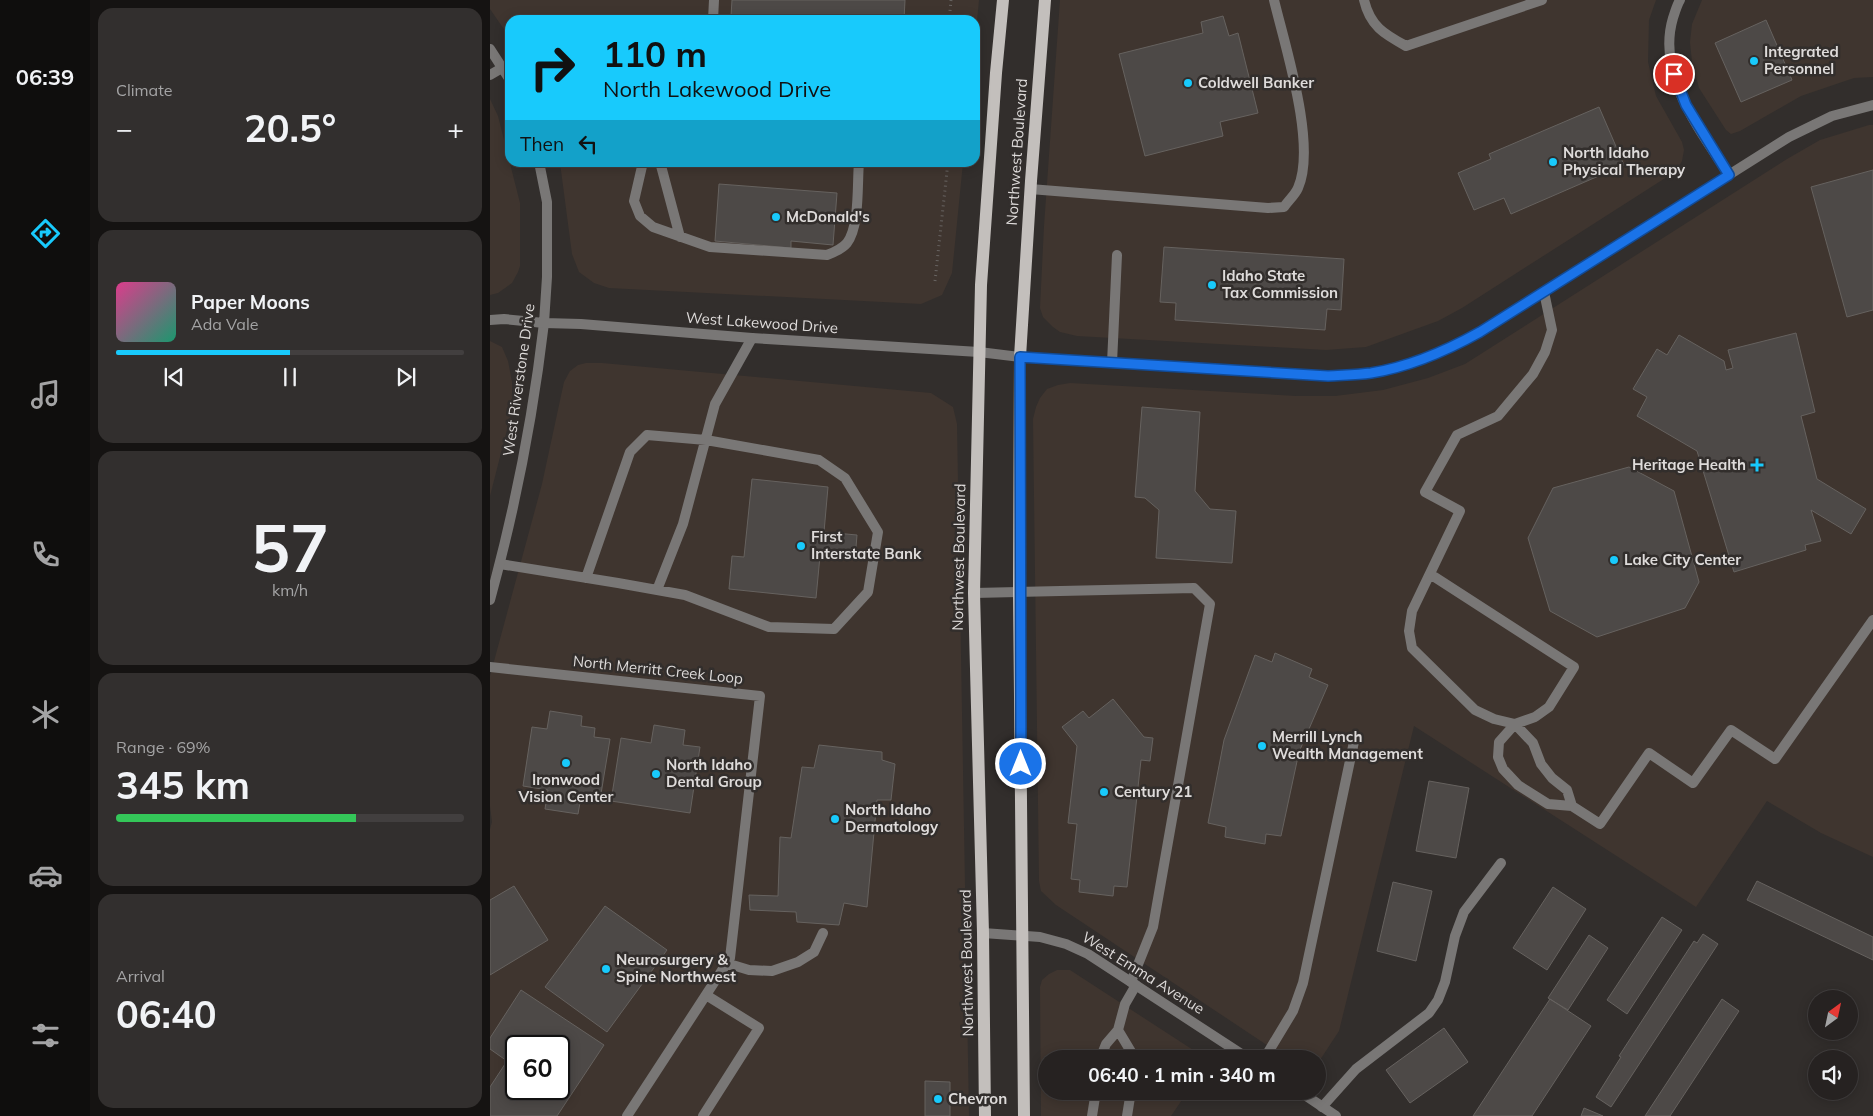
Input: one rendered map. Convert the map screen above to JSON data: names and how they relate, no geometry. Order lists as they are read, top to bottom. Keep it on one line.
{"streets":{"main road":["Northwest Boulevard"],"street":["West Lakewood Drive","West Riverstone Drive","North Merritt Creek Loop","West Emma Avenue"]},"crossings":[["Northwest Boulevard","West Lakewood Drive"],["Northwest Boulevard","West Emma Avenue"],["West Lakewood Drive","West Riverstone Drive"]],"places":{"other":["Integrated Personnel","Coldwell Banker","North Idaho Physical Therapy","McDonald's","Idaho State Tax Commission","First Interstate Bank","Lake City Center","Merrill Lynch Wealth Management","Ironwood Vision Center","North Idaho Dental Group","Century 21","North Idaho Dermatology","Neurosurgery & Spine Northwest","Chevron"],"health":["Heritage Health"]},"north":"top right","page":{"tabs":"06:39","tile":["Climate",["57","km/h"],["Range · 69%","345 km"],["Arrival","06:40"]],"turn":["110 m","North Lakewood Drive"],"heat":["−","20.5°","+"],"then":"Then","song":["Paper Moons","Ada Vale"],"limit":"60","trip":"06:40 · 1 min · 340 m"}}
